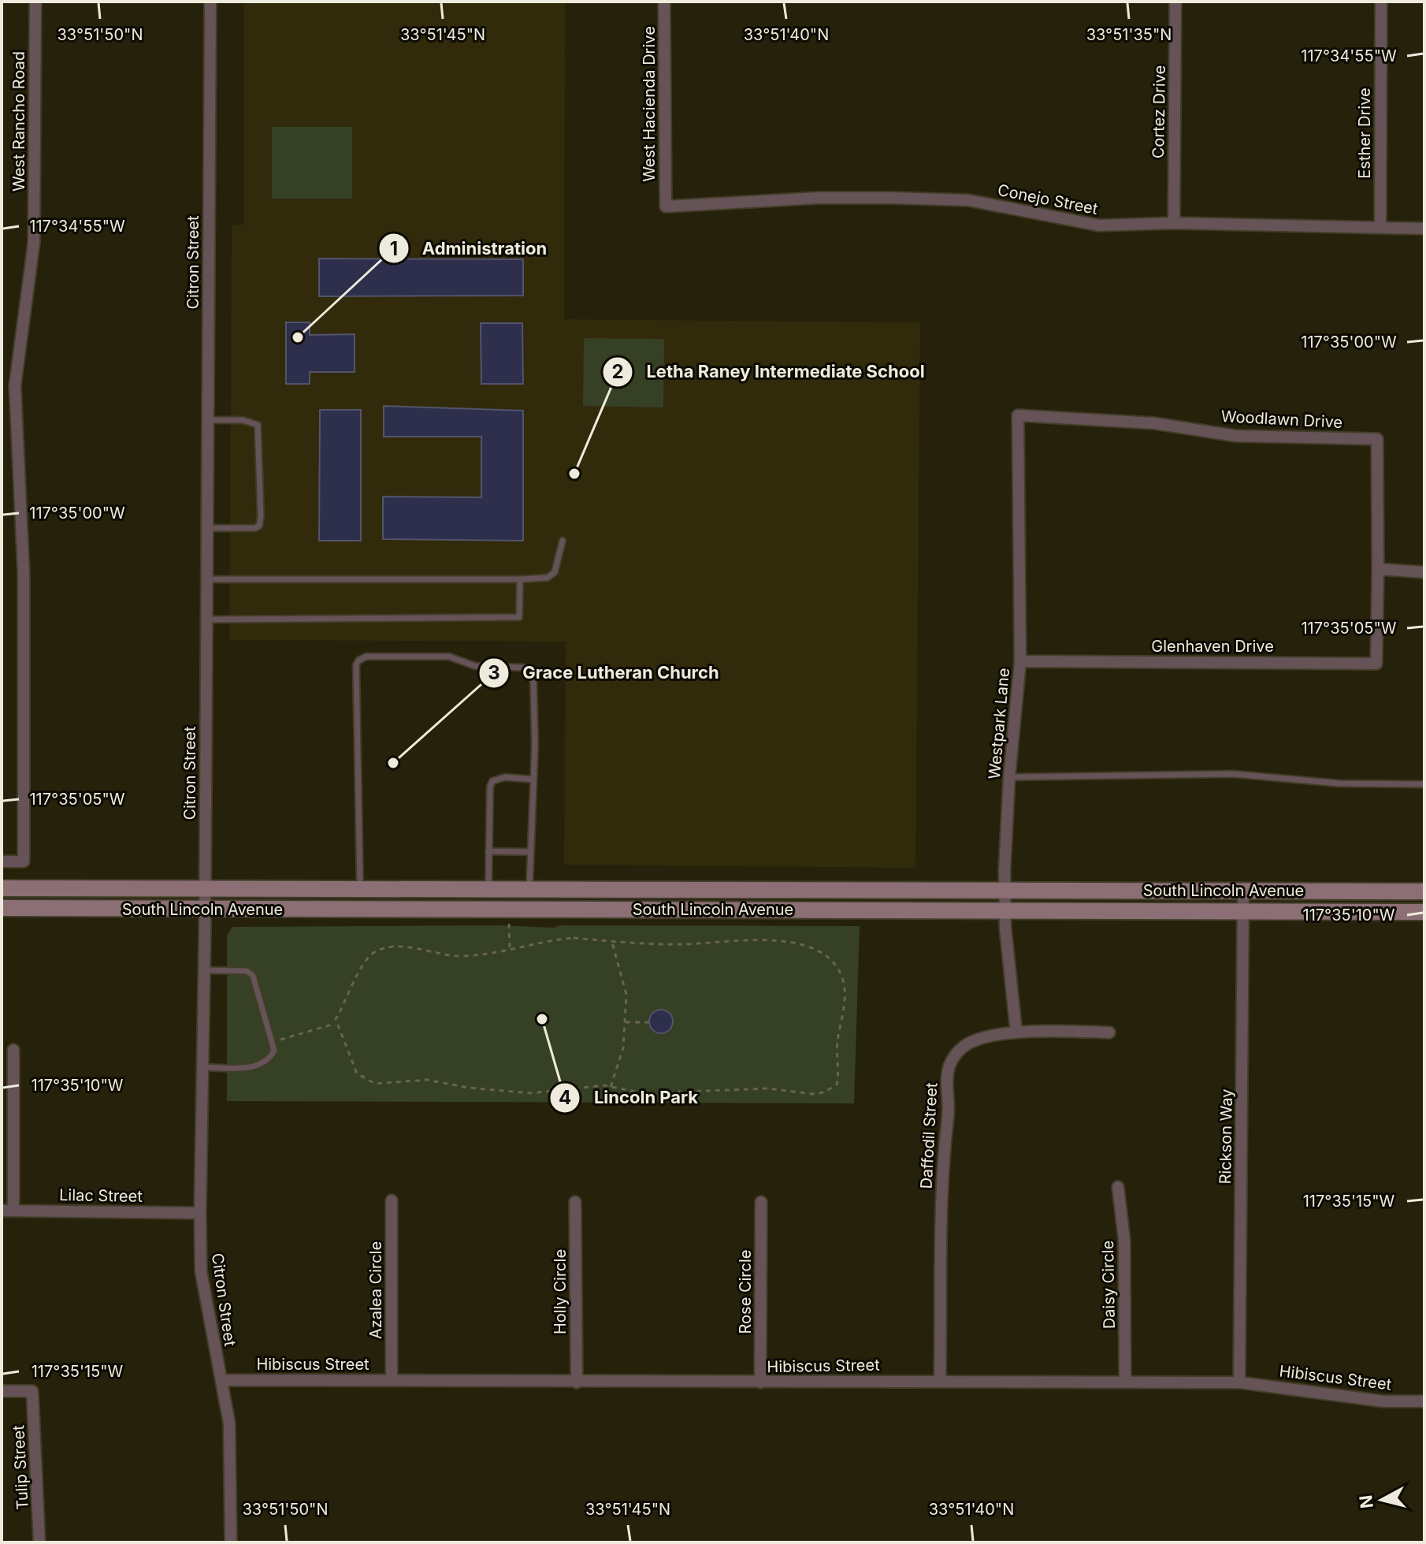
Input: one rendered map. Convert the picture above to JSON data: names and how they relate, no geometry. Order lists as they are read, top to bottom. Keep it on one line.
{"streets":{"main road":["South Lincoln Avenue"],"street":["West Hacienda Drive","Cortez Drive","West Rancho Road","Esther Drive","Conejo Street","Citron Street","Woodlawn Drive","Glenhaven Drive","Westpark Lane","Daffodil Street","Rickson Way","Lilac Street","Daisy Circle","Azalea Circle","Holly Circle","Rose Circle","Hibiscus Street","Tulip Street"]},"crossings":[["West Hacienda Drive","Conejo Street"],["Cortez Drive","Conejo Street"],["Esther Drive","Conejo Street"],["Citron Street","South Lincoln Avenue"],["Citron Street","Lilac Street"],["Citron Street","Hibiscus Street"],["Woodlawn Drive","Glenhaven Drive"],["Woodlawn Drive","Westpark Lane"],["Glenhaven Drive","Westpark Lane"],["Westpark Lane","South Lincoln Avenue"],["Westpark Lane","Daffodil Street"],["South Lincoln Avenue","Rickson Way"],["Daffodil Street","Hibiscus Street"],["Rickson Way","Hibiscus Street"],["Daisy Circle","Hibiscus Street"],["Azalea Circle","Hibiscus Street"],["Holly Circle","Hibiscus Street"],["Rose Circle","Hibiscus Street"]],"places":["Administration","Letha Raney Intermediate School","Grace Lutheran Church","Lincoln Park"],"north":"left","coordinates":["33°51'50\"N","33°51'45\"N","33°51'40\"N","33°51'35\"N","117°34'55\"W","117°35'00\"W","117°35'05\"W","117°35'10\"W","117°35'15\"W"]}
